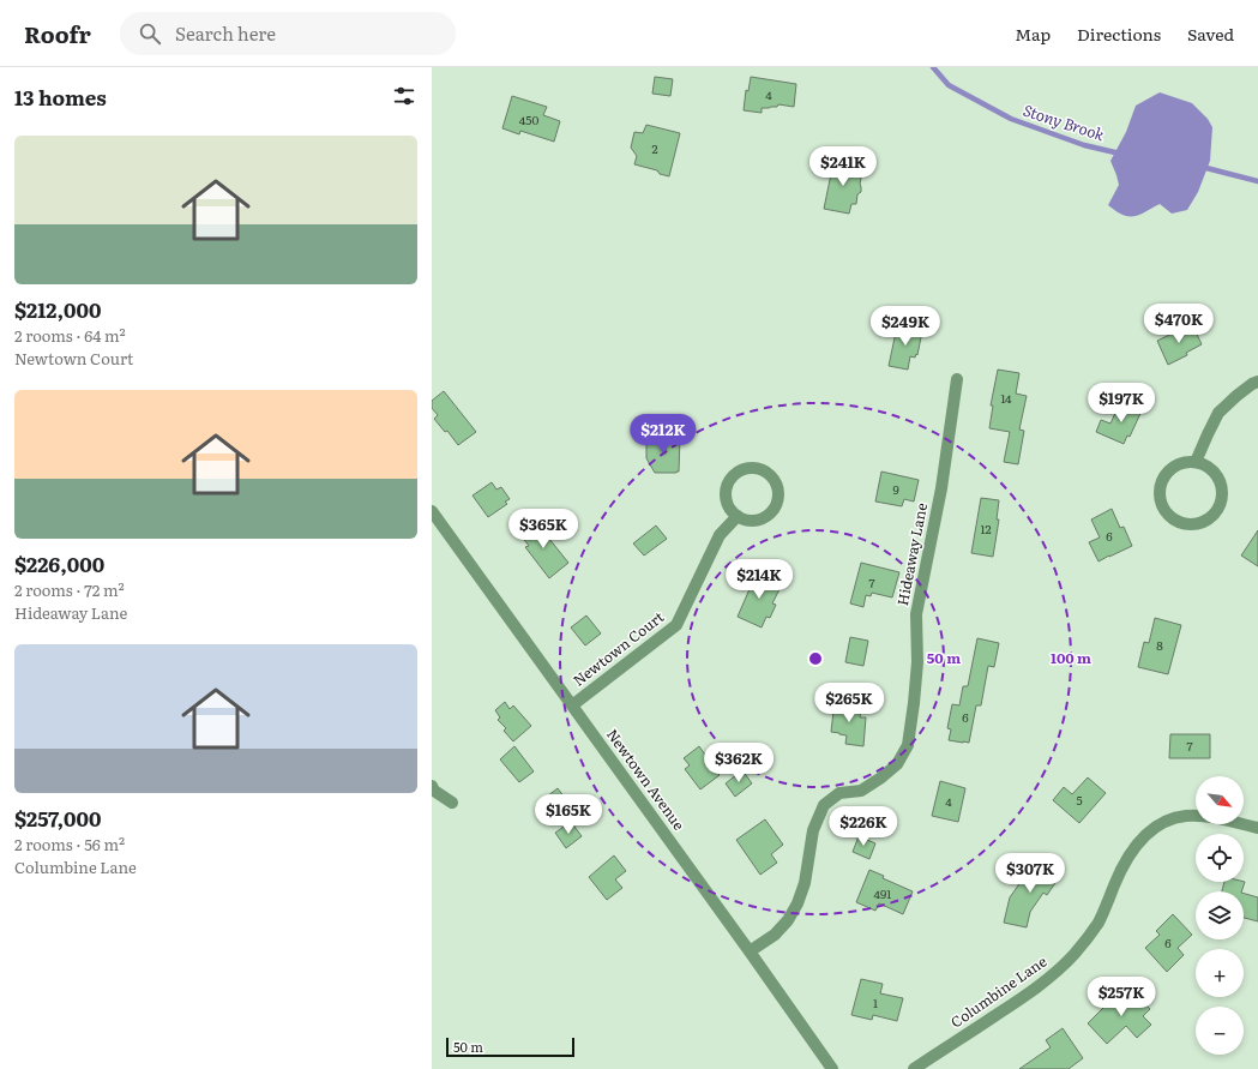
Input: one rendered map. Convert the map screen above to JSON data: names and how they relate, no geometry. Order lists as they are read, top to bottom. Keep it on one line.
{"streets":{"street":["Hideaway Lane","Newtown Court","Newtown Avenue","Columbine Lane"]},"crossings":[["Hideaway Lane","Newtown Avenue"],["Newtown Court","Newtown Avenue"]],"water":["Stony Brook"],"house_numbers":["4","450","2","14","9","12","6","7","8","6","7","5","4","491","6","1"],"scale_bar":"50 m","north":"bottom right","page":{"header":"Roofr","search":"Search here","nav":["Map","Directions","Saved"],"heading":"13 homes","list":[{"name":"$212,000","note":"2 rooms · 64 m² · Newtown Court"},{"name":"$226,000","note":"2 rooms · 72 m² · Hideaway Lane"},{"name":"$257,000","note":"2 rooms · 56 m² · Columbine Lane"}],"price":["$241K","$470K","$249K","$197K","$212K","$365K","$214K","$265K","$362K","$165K","$226K","$307K","$257K"],"map_buttons":["+","−"],"scale":"50 m"},"rings":["50 m","100 m"]}
